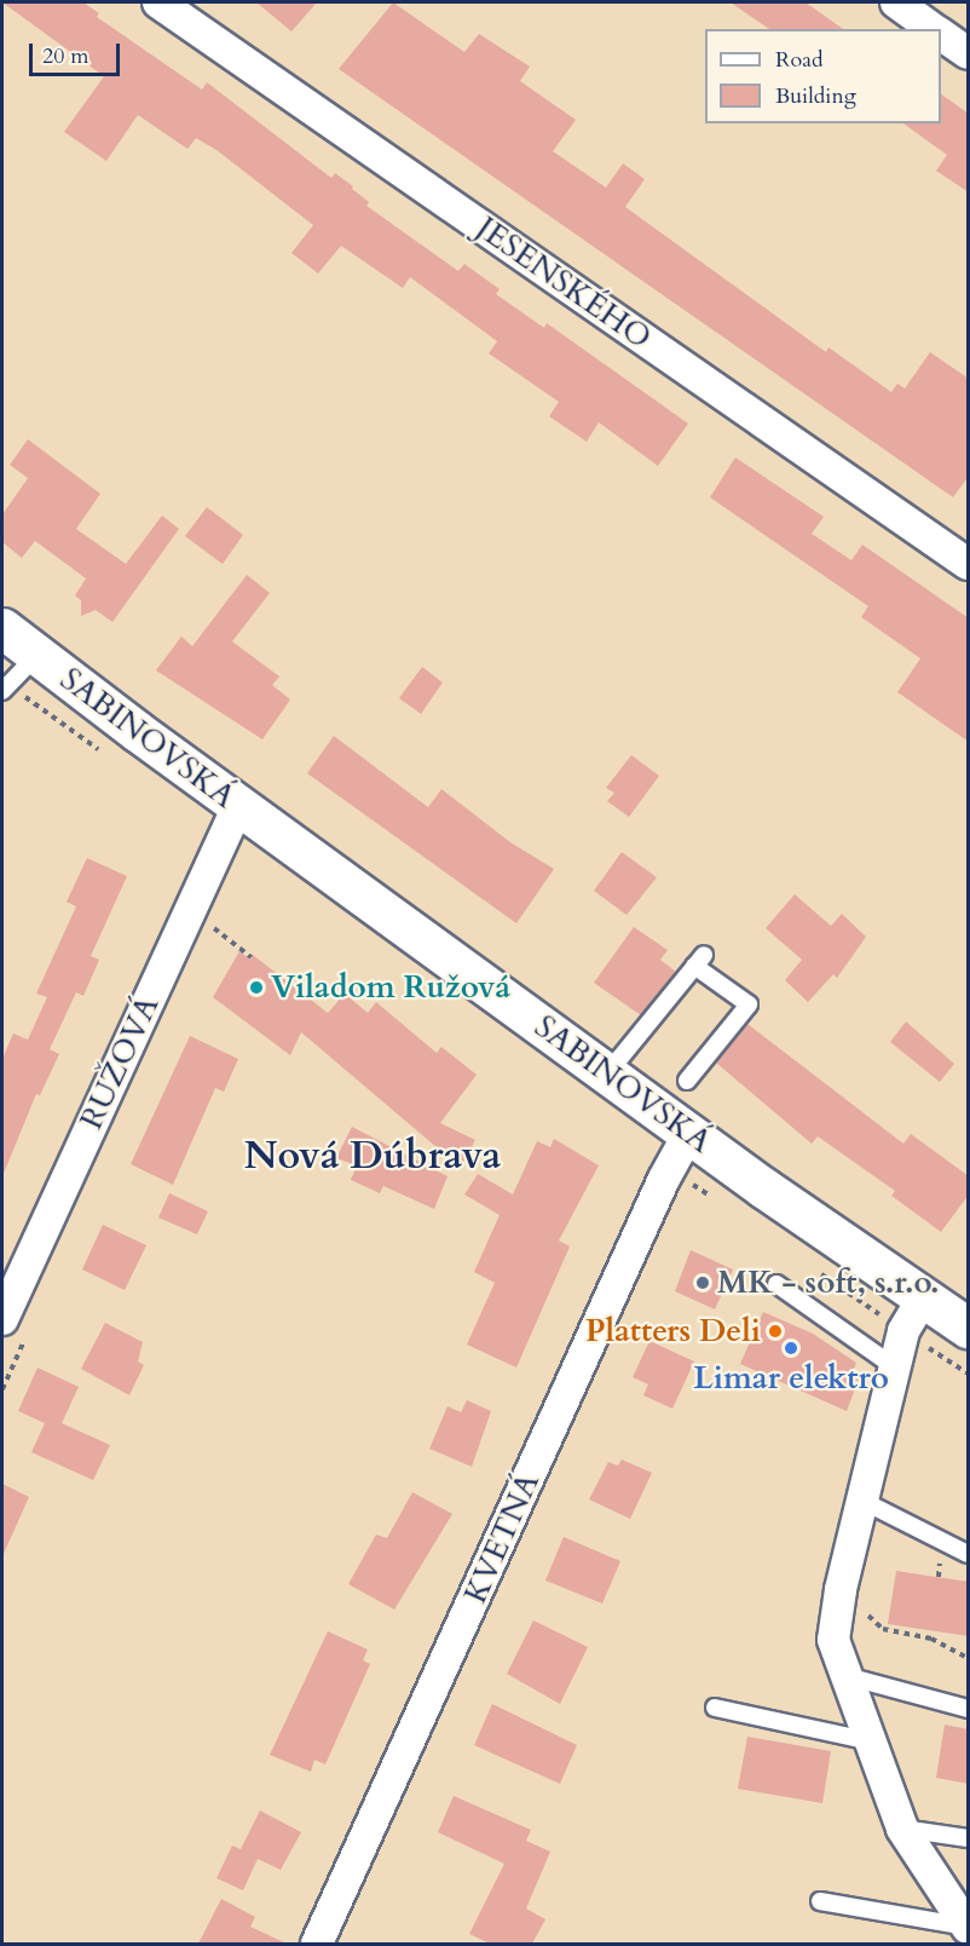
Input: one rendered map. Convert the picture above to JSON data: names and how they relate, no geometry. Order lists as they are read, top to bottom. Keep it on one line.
{"streets":{"main road":["SABINOVSKÁ"],"street":["JESENSKÉHO","RUŽOVÁ","KVETNÁ"]},"crossings":[["SABINOVSKÁ","RUŽOVÁ"],["SABINOVSKÁ","KVETNÁ"]],"districts":["Nová Dúbrava"],"places":["Viladom Ružová","MK - soft, s.r.o.","Platters Deli","Limar elektro"],"legend":["Road","Building"],"scale_bar":"20 m"}
